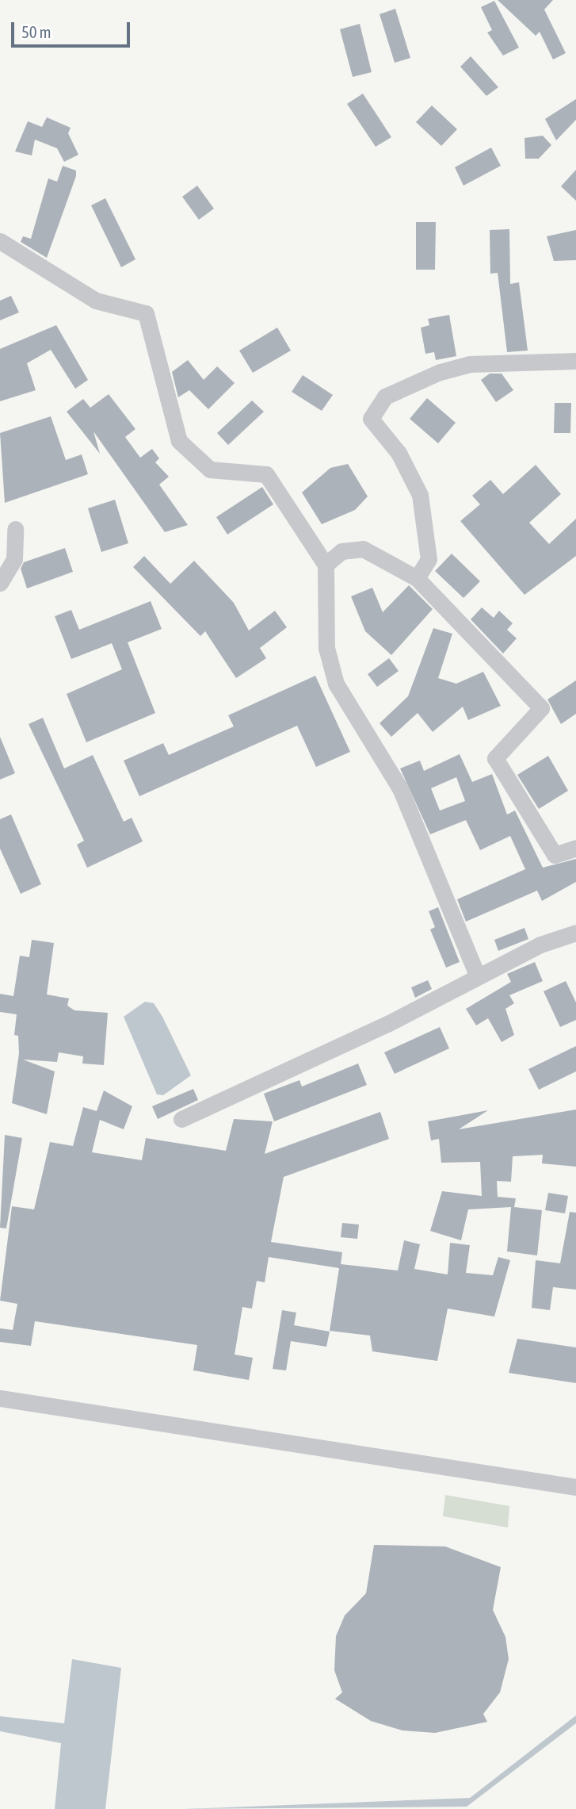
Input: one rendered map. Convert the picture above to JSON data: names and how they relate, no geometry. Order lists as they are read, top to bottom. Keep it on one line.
{"scale_bar":"50 m"}
